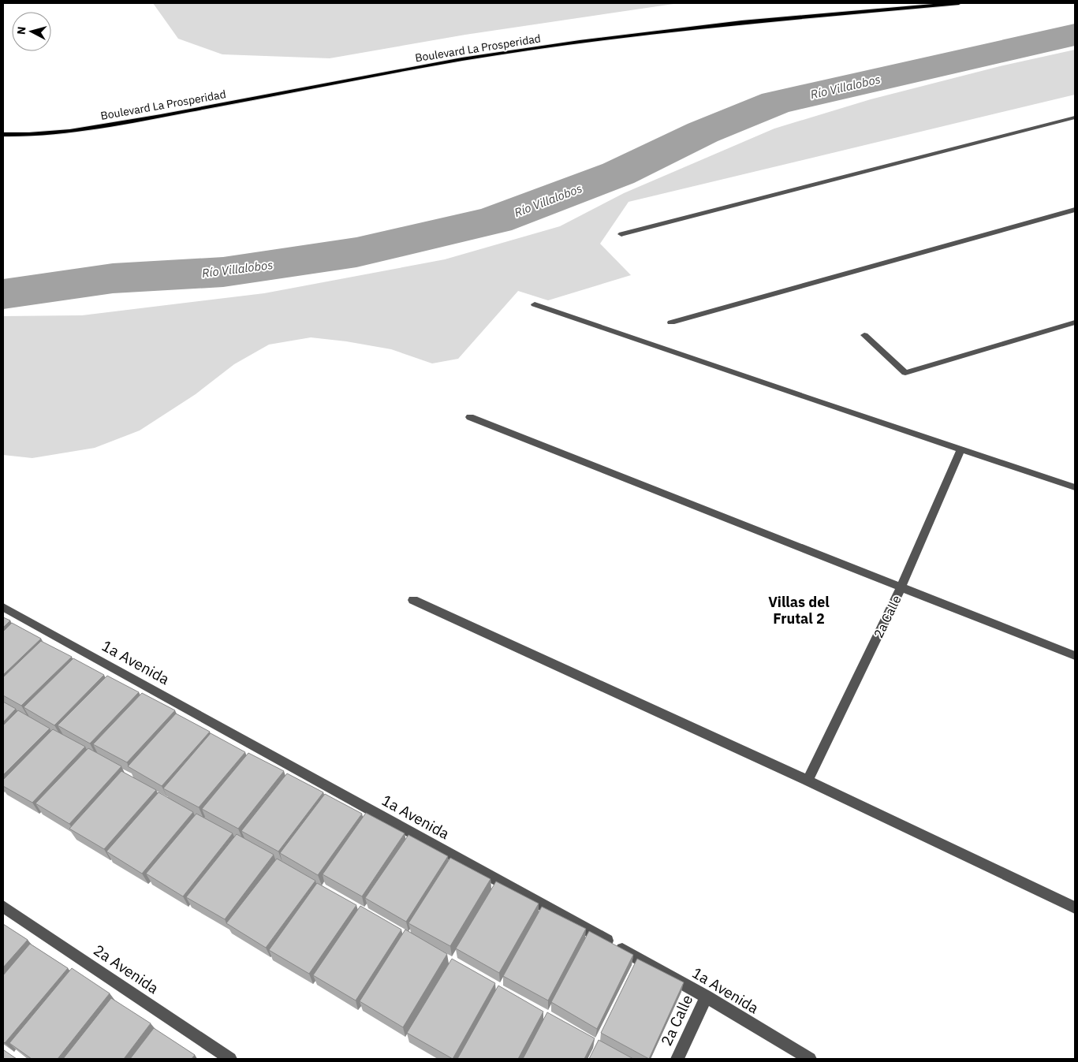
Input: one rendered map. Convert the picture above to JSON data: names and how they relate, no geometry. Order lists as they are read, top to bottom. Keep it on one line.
{"streets":{"main road":["Boulevard La Prosperidad"],"street":["2a Calle","1a Avenida","2a Avenida"]},"crossings":[["2a Calle","1a Avenida"]],"districts":["Villas del Frutal 2"],"water":["Río Villalobos"],"north":"left"}
